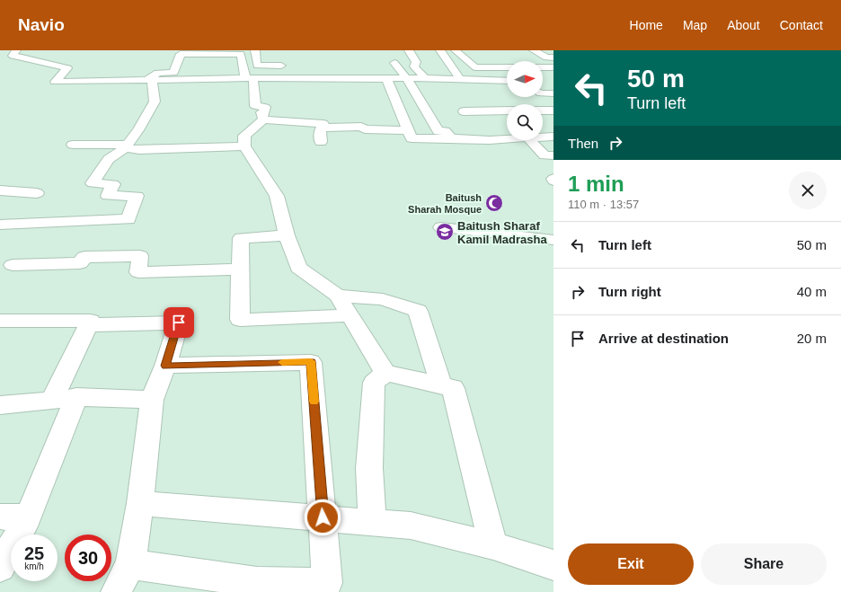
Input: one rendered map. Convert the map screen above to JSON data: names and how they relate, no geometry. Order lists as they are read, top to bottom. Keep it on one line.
{"places":{"mosque":["Baitush Sharah Mosque"],"school or university":["Baitush Sharaf Kamil Madrasha"]},"north":"right","page":{"header":"Navio","nav":["Home","Map","About","Contact"],"turn":["50 m","Turn left"],"then":"Then","heading":["1 min","110 m · 13:57"],"list":[{"name":"Turn left","value":"50 m"},{"name":"Turn right","value":"40 m"},{"name":"Arrive at destination","value":"20 m"}],"speed":"25 km/h","limit":"30","buttons":["Exit","Share"]}}
